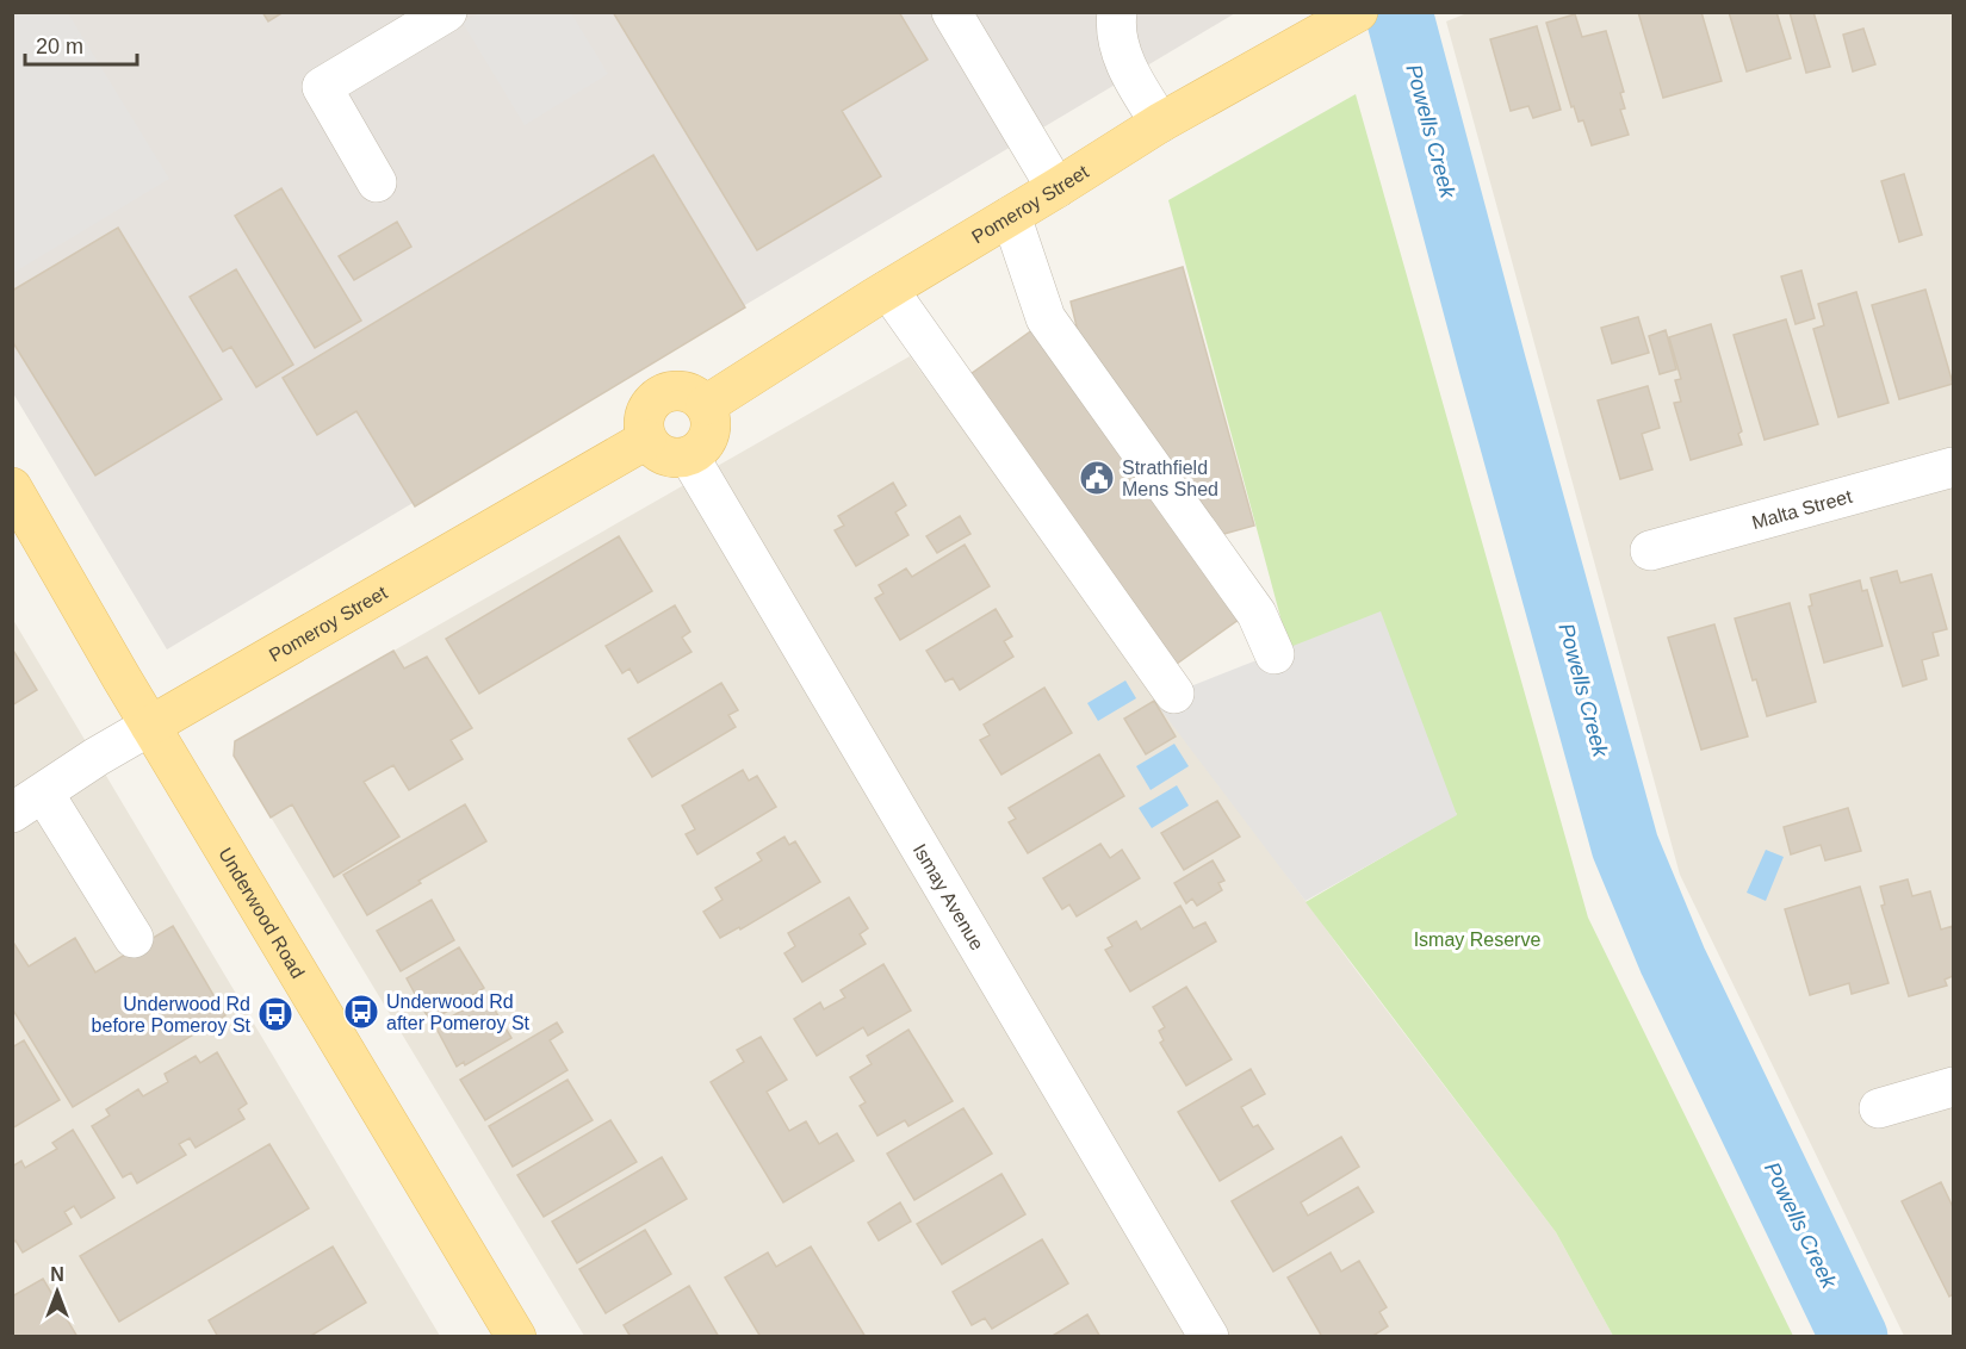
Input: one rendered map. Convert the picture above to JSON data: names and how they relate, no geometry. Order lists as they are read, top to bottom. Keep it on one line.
{"streets":{"main road":["Pomeroy Street","Underwood Road"],"street":["Malta Street","Ismay Avenue"]},"crossings":[["Pomeroy Street","Ismay Avenue"],["Pomeroy Street","Underwood Road"]],"water":["Powells Creek"],"parks":["Ismay Reserve"],"places":{"public building":["Strathfield Mens Shed"],"bus stop":["Underwood Rd after Pomeroy St","Underwood Rd before Pomeroy St"]},"scale_bar":"20 m","north":"top"}
